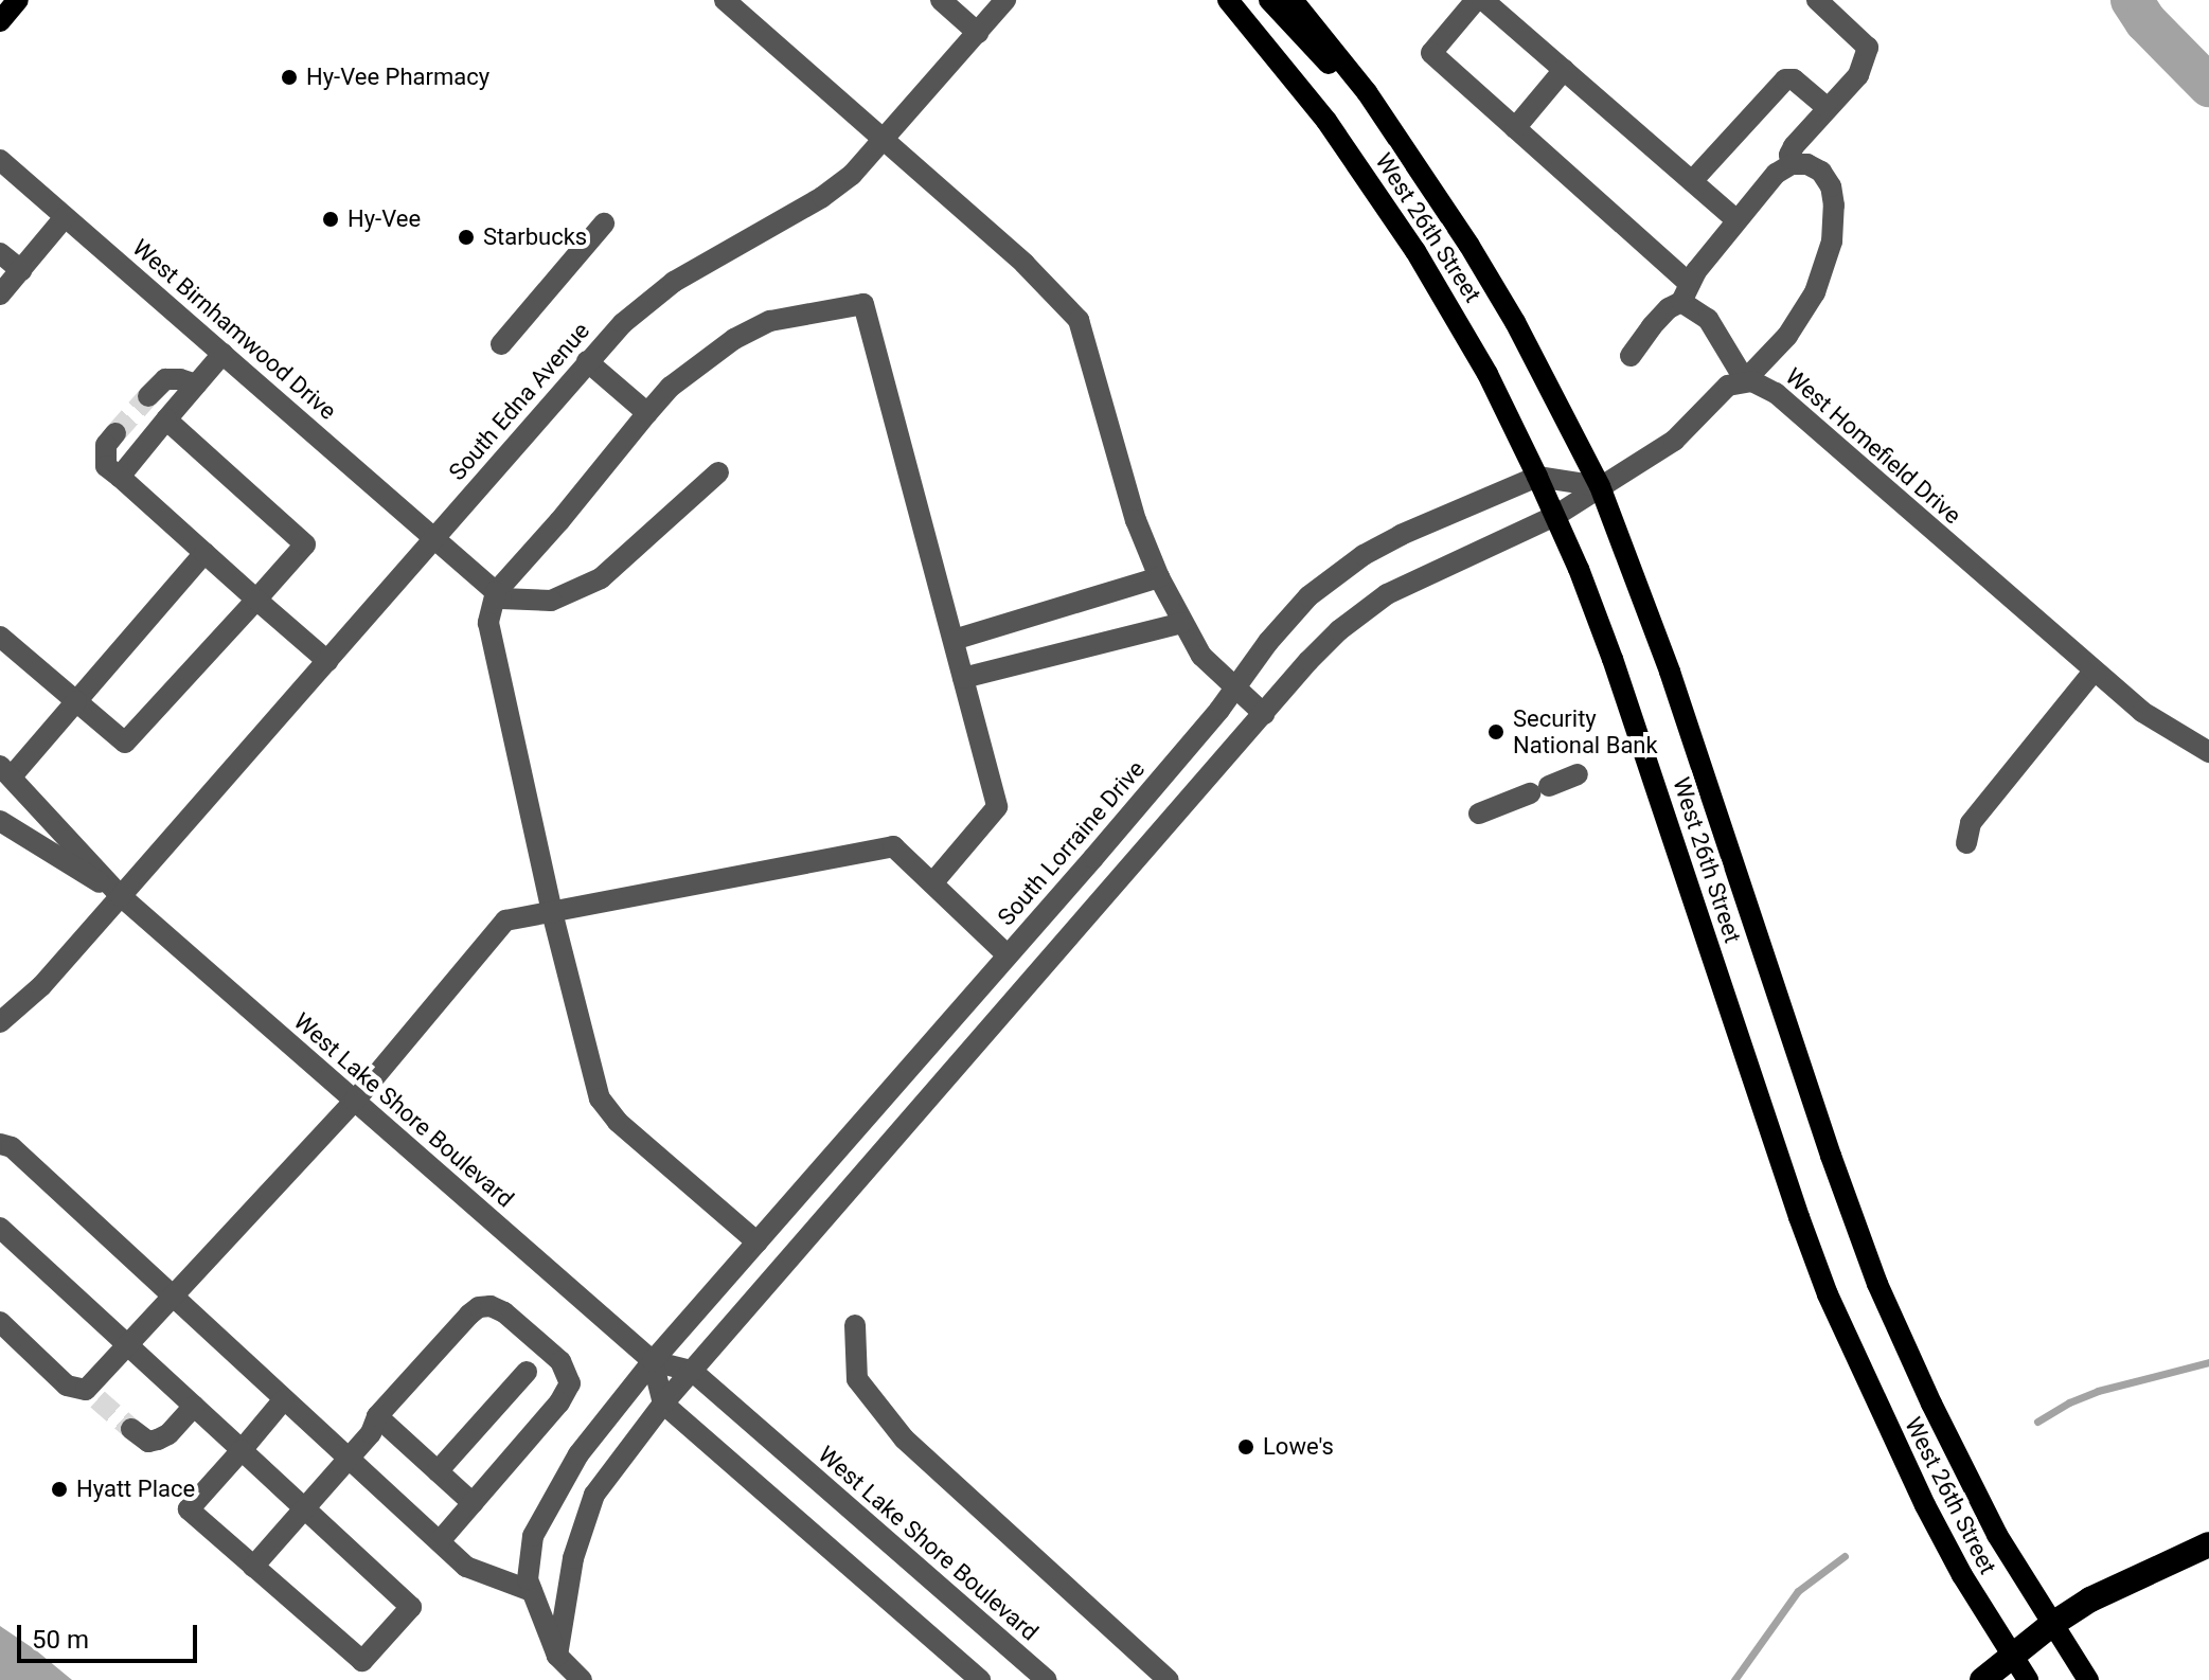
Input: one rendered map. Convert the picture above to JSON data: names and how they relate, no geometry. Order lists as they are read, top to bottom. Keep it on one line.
{"streets":{"main road":["West 26th Street"],"street":["West Birnhamwood Drive","South Edna Avenue","West Homefield Drive","South Lorraine Drive","West Lake Shore Boulevard"]},"crossings":[["West 26th Street","West Homefield Drive"],["West 26th Street","South Lorraine Drive"],["West Birnhamwood Drive","South Edna Avenue"],["South Edna Avenue","West Lake Shore Boulevard"],["South Lorraine Drive","West Lake Shore Boulevard"]],"places":["Hy-Vee Pharmacy","Hy-Vee","Starbucks","Security National Bank","Lowe's","Hyatt Place"],"scale_bar":"50 m"}
